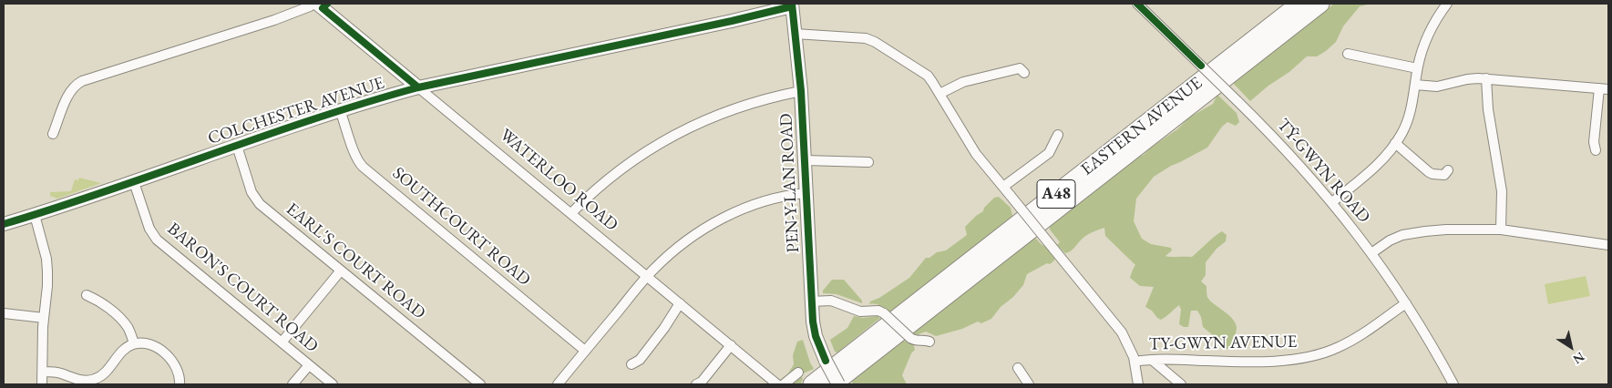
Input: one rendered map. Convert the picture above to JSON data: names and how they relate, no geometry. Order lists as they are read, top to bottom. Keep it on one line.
{"streets":{"highway":["EASTERN AVENUE","A48"],"street":["COLCHESTER AVENUE","TŶ-GWYN ROAD","WATERLOO ROAD","PEN-Y-LAN ROAD","SOUTHCOURT ROAD","EARL'S COURT ROAD","BARON'S COURT ROAD","TY-GWYN AVENUE"]},"crossings":[["COLCHESTER AVENUE","WATERLOO ROAD"],["COLCHESTER AVENUE","PEN-Y-LAN ROAD"],["COLCHESTER AVENUE","SOUTHCOURT ROAD"],["COLCHESTER AVENUE","EARL'S COURT ROAD"],["COLCHESTER AVENUE","BARON'S COURT ROAD"],["TŶ-GWYN ROAD","TY-GWYN AVENUE"]],"north":"bottom right"}
